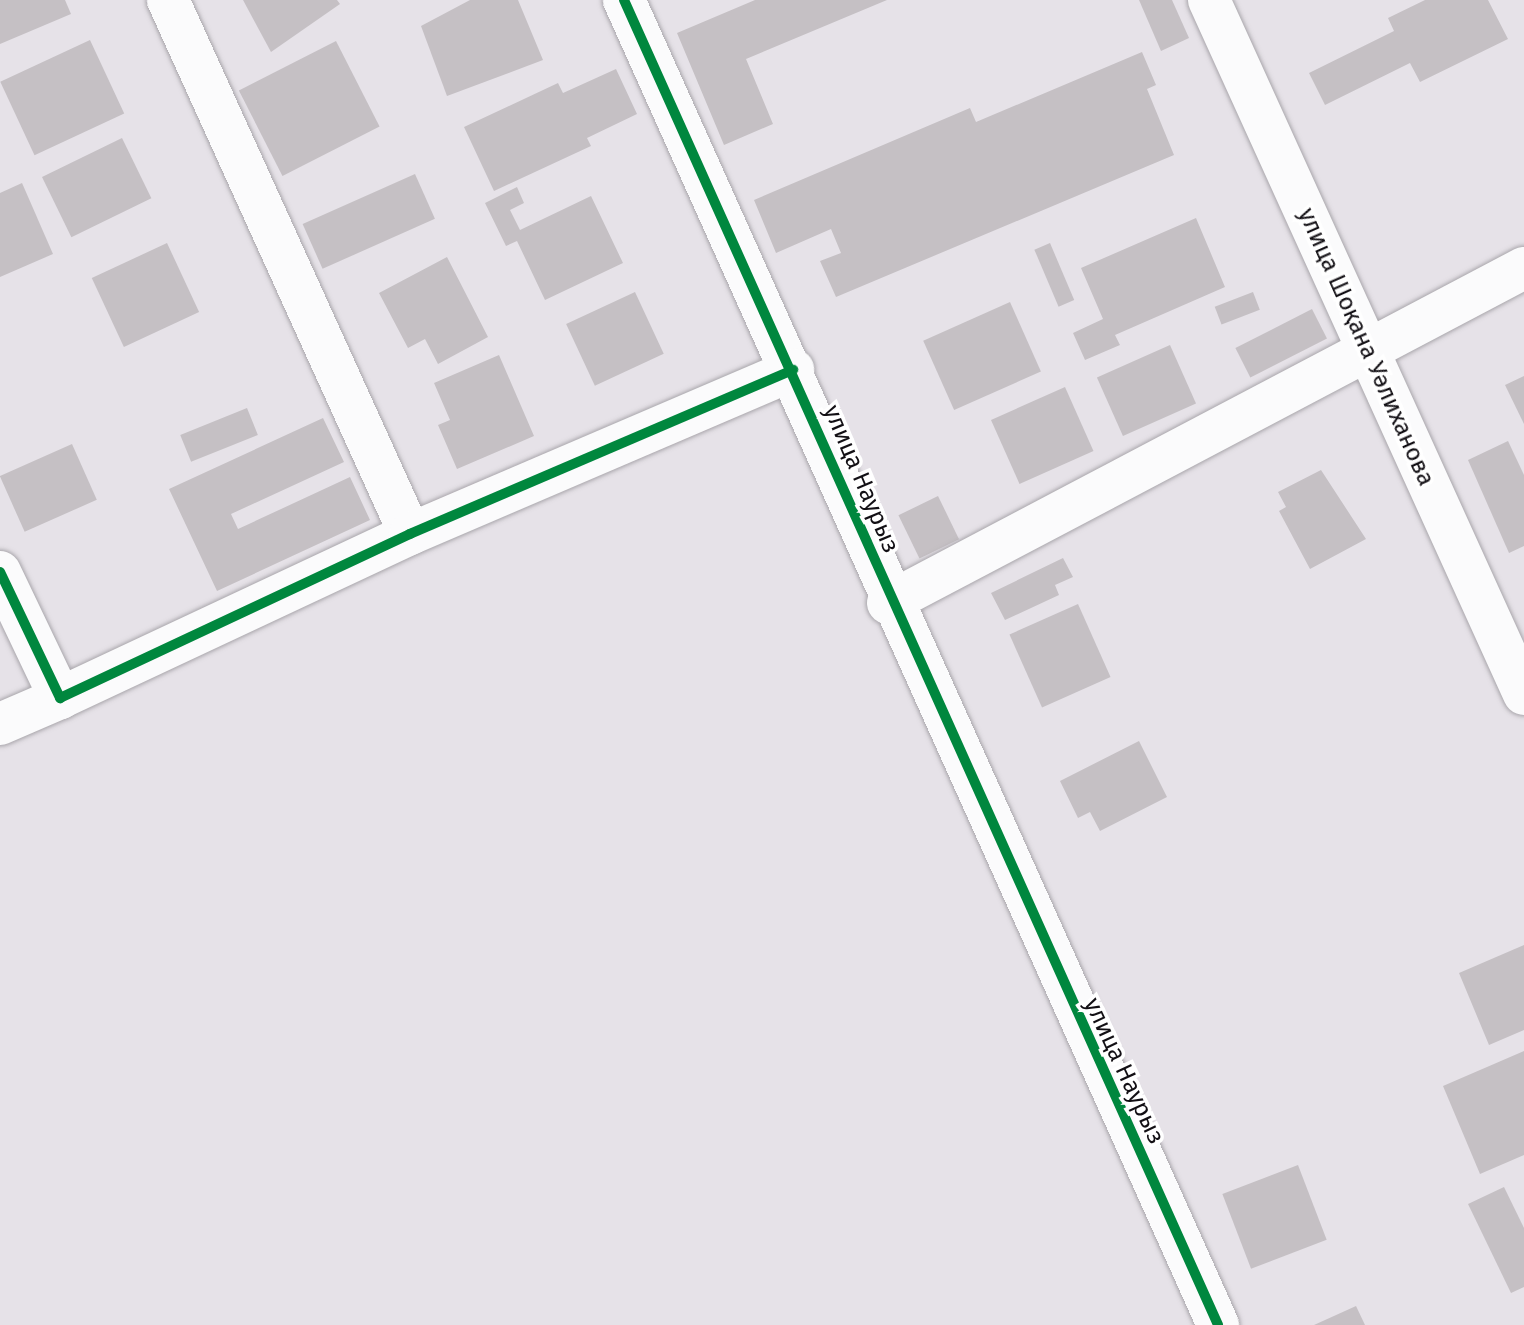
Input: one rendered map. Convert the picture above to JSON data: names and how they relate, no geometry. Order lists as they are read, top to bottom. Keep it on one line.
{"streets":{"street":["улица Шоқана Уәлиханова","улица Наурыз"]}}
